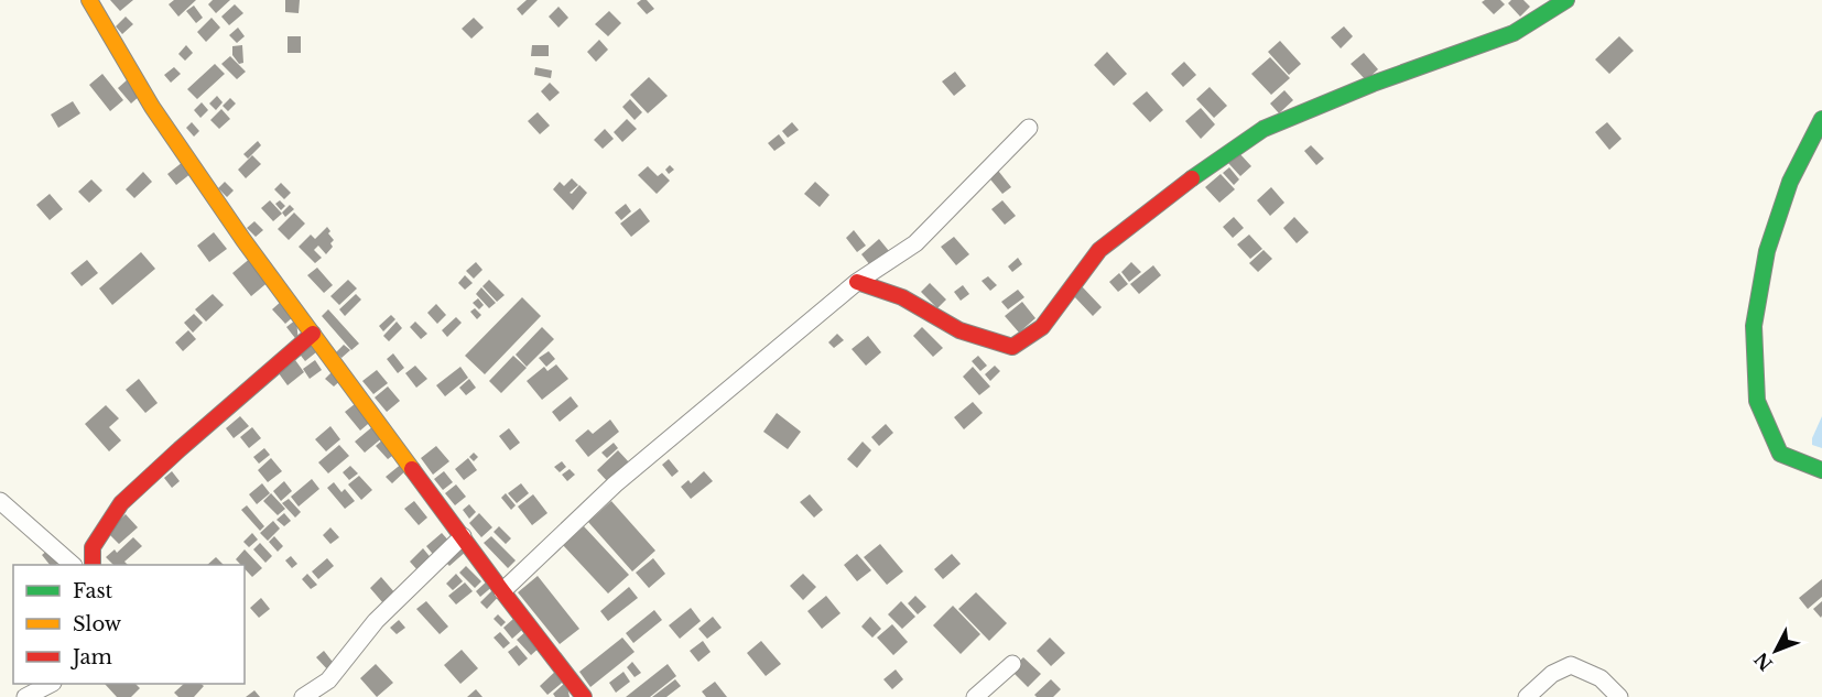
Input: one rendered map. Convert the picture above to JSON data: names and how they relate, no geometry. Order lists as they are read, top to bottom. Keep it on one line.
{"legend":["Fast","Slow","Jam"],"north":"bottom left"}
